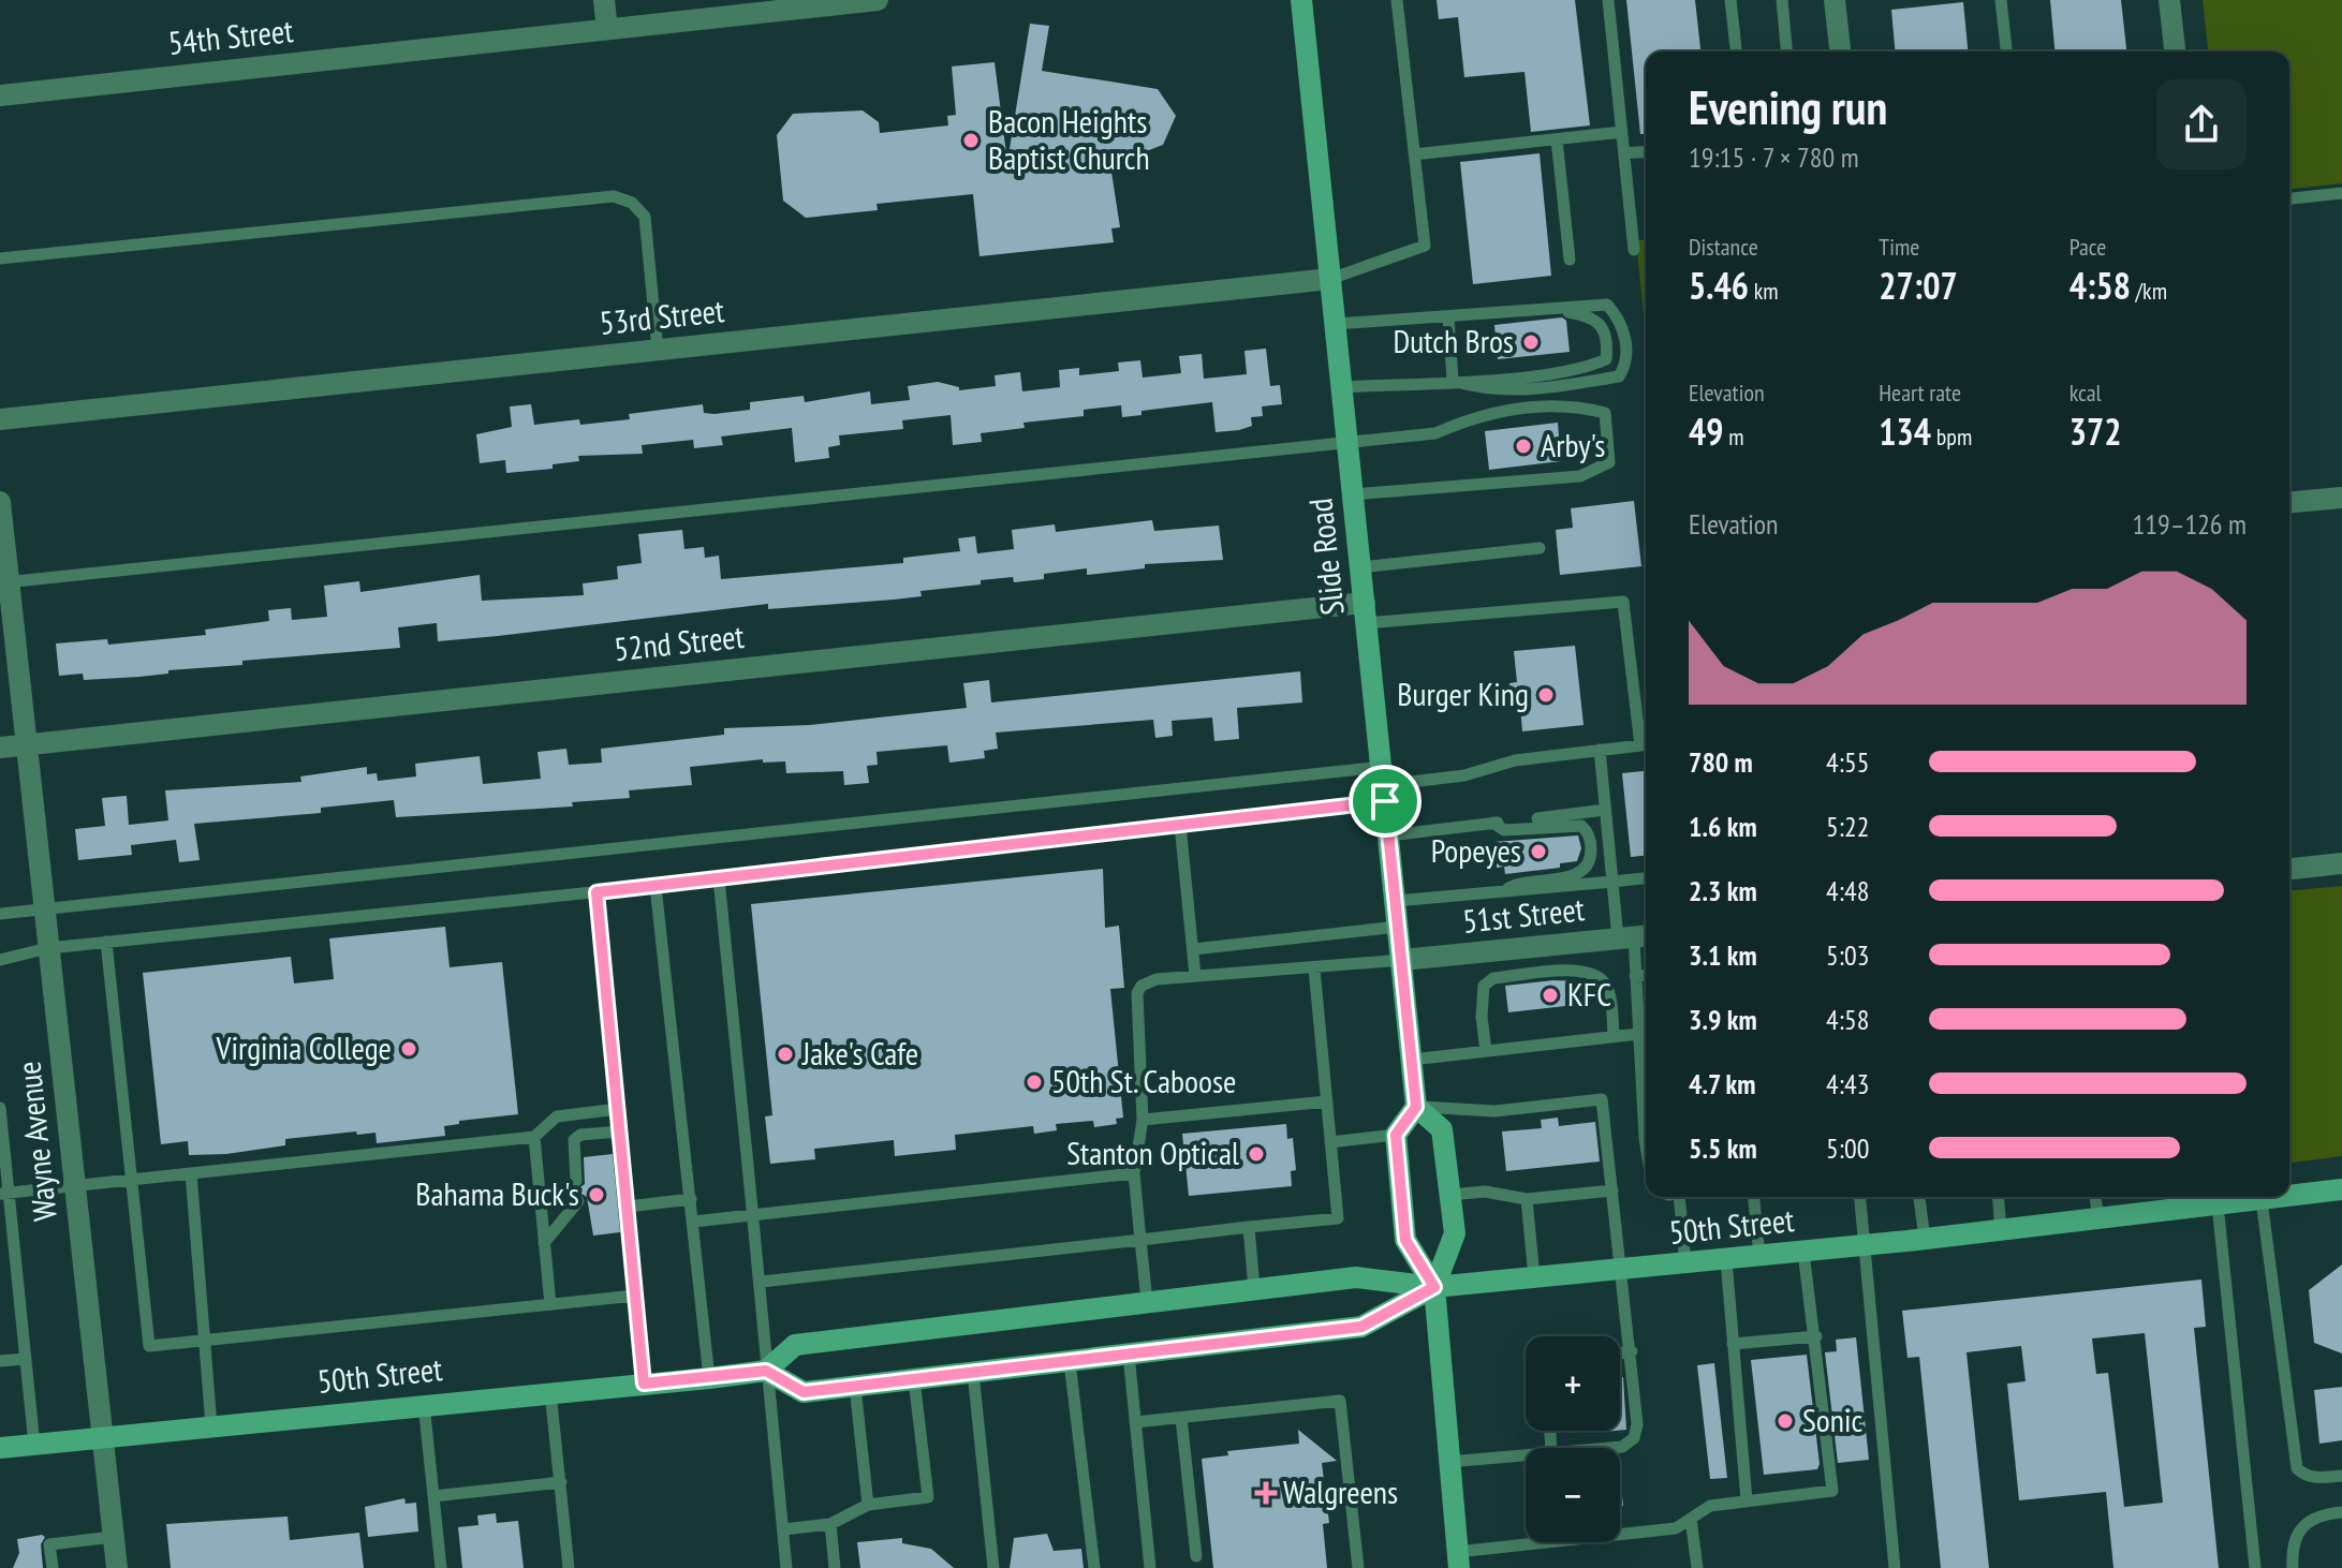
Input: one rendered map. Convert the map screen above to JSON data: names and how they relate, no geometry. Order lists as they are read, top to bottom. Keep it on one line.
{"streets":{"main road":["Slide Road","50th Street"],"street":["54th Street","53rd Street","52nd Street","51st Street","Wayne Avenue"]},"crossings":[["53rd Street","Slide Road"],["Slide Road","52nd Street"],["Slide Road","51st Street"],["52nd Street","Wayne Avenue"],["Wayne Avenue","50th Street"]],"places":{"other":["Bacon Heights Baptist Church","Dutch Bros","Arby's","Burger King","Popeyes","KFC","Virginia College","Jake's Cafe","50th St. Caboose","Stanton Optical","Bahama Buck's","Sonic"],"health":["Walgreens"]},"page":{"heading":["Evening run","19:15 · 7 × 780 m"],"stats":[["Distance","5.46 km"],["Time","27:07"],["Pace","4:58 /km"],["Elevation","49 m"],["Heart rate","134 bpm"],["kcal","372"]],"chart":["Elevation","119–126 m"],"list":[{"name":"780 m","note":"4:55"},{"name":"1.6 km","note":"5:22"},{"name":"2.3 km","note":"4:48"},{"name":"3.1 km","note":"5:03"},{"name":"3.9 km","note":"4:58"},{"name":"4.7 km","note":"4:43"},{"name":"5.5 km","note":"5:00"}],"map_buttons":["+","−"]}}
